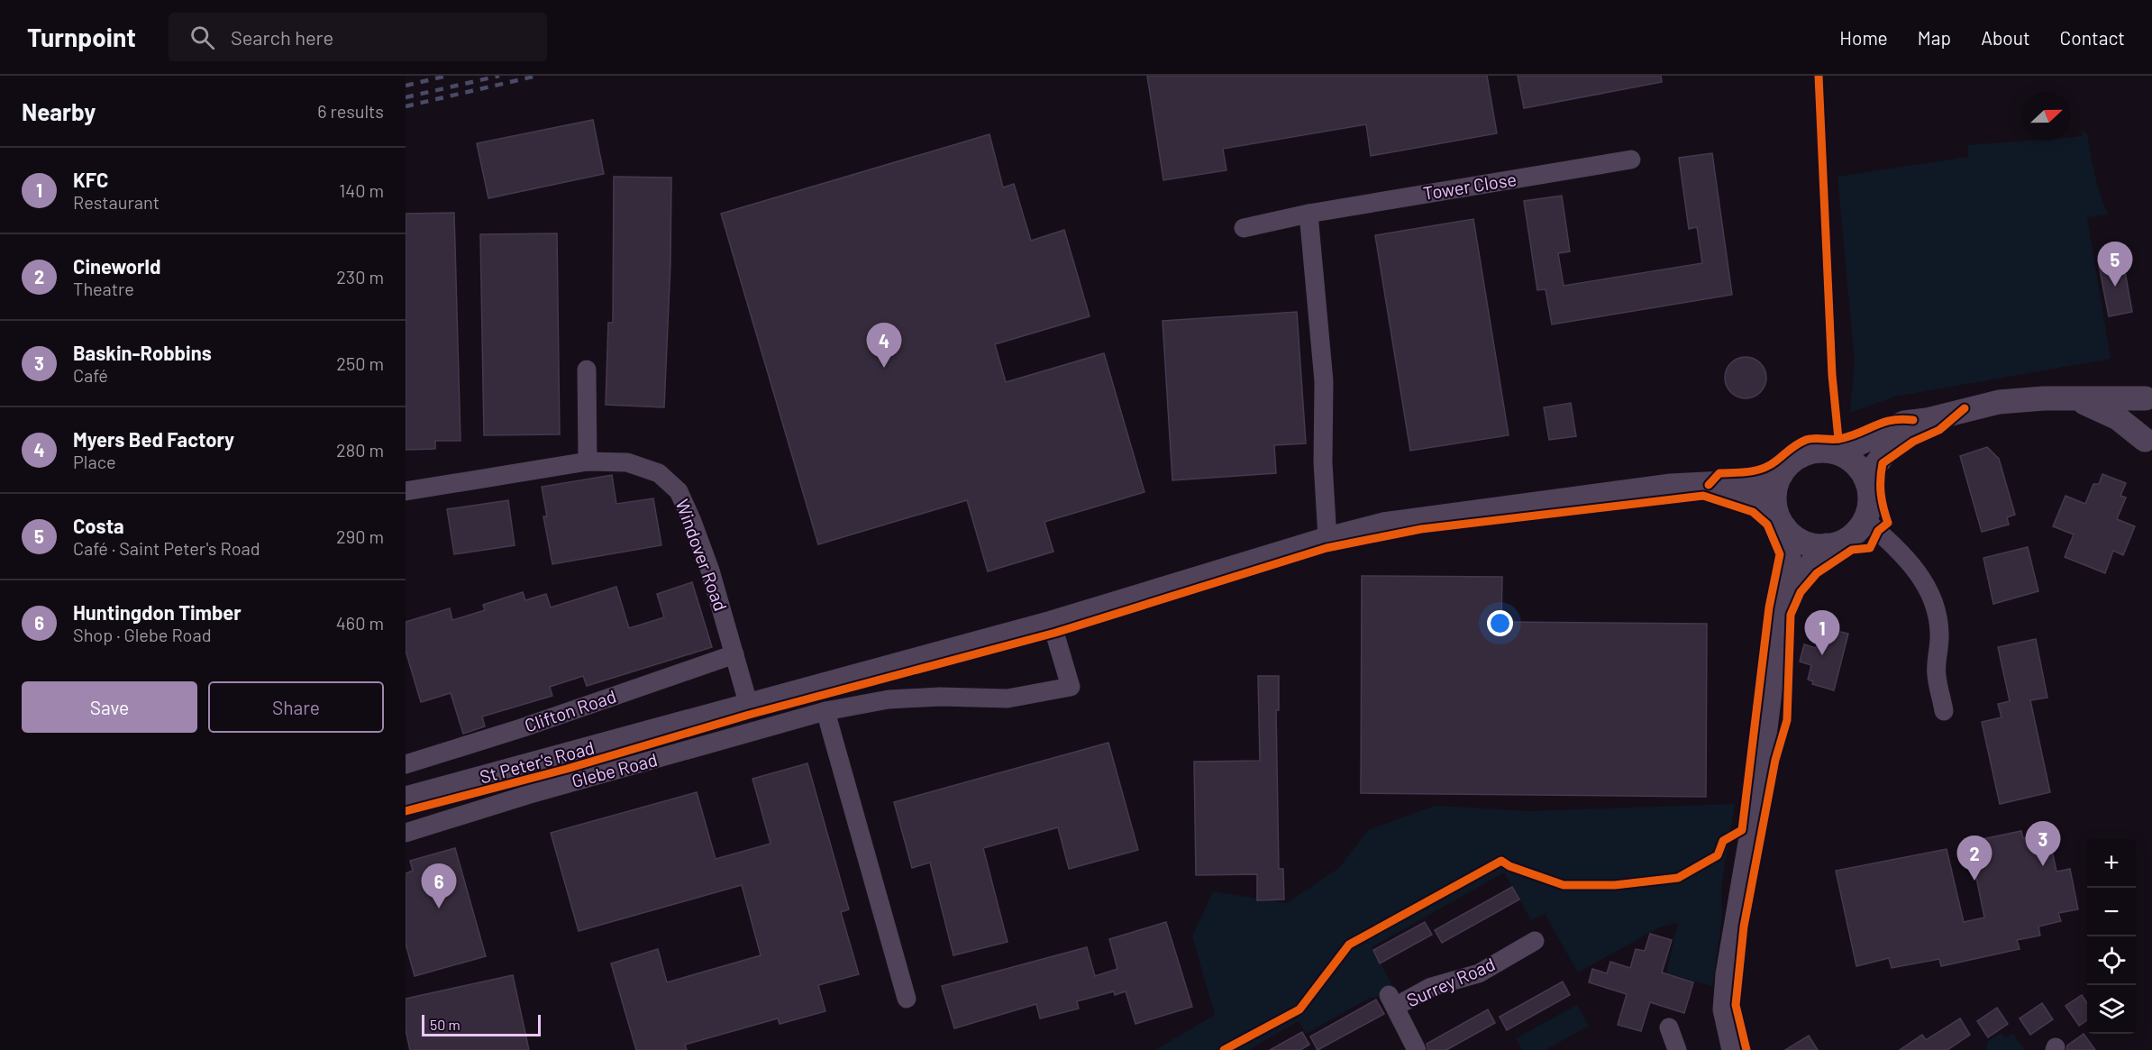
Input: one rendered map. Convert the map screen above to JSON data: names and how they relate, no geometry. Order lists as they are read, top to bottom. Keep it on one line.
{"streets":{"street":["Tower Close","Windover Road","Clifton Road","St Peter's Road","Glebe Road","Surrey Road"]},"crossings":[["Windover Road","Clifton Road"],["Windover Road","St Peter's Road"],["St Peter's Road","Glebe Road"]],"scale_bar":"50 m","north":"right","page":{"header":"Turnpoint","search":"Search here","nav":["Home","Map","About","Contact"],"heading":["Nearby","6 results"],"list":[{"mark":"1","name":"KFC","note":"Restaurant","value":"140 m"},{"mark":"2","name":"Cineworld","note":"Theatre","value":"230 m"},{"mark":"3","name":"Baskin-Robbins","note":"Café","value":"250 m"},{"mark":"4","name":"Myers Bed Factory","note":"Place","value":"280 m"},{"mark":"5","name":"Costa","note":"Café · Saint Peter's Road","value":"290 m"},{"mark":"6","name":"Huntingdon Timber","note":"Shop · Glebe Road","value":"460 m"}],"pins":["5","4","1","3","2","6"],"buttons":["Save","Share"],"map_buttons":["+","−"],"scale":"50 m"}}
